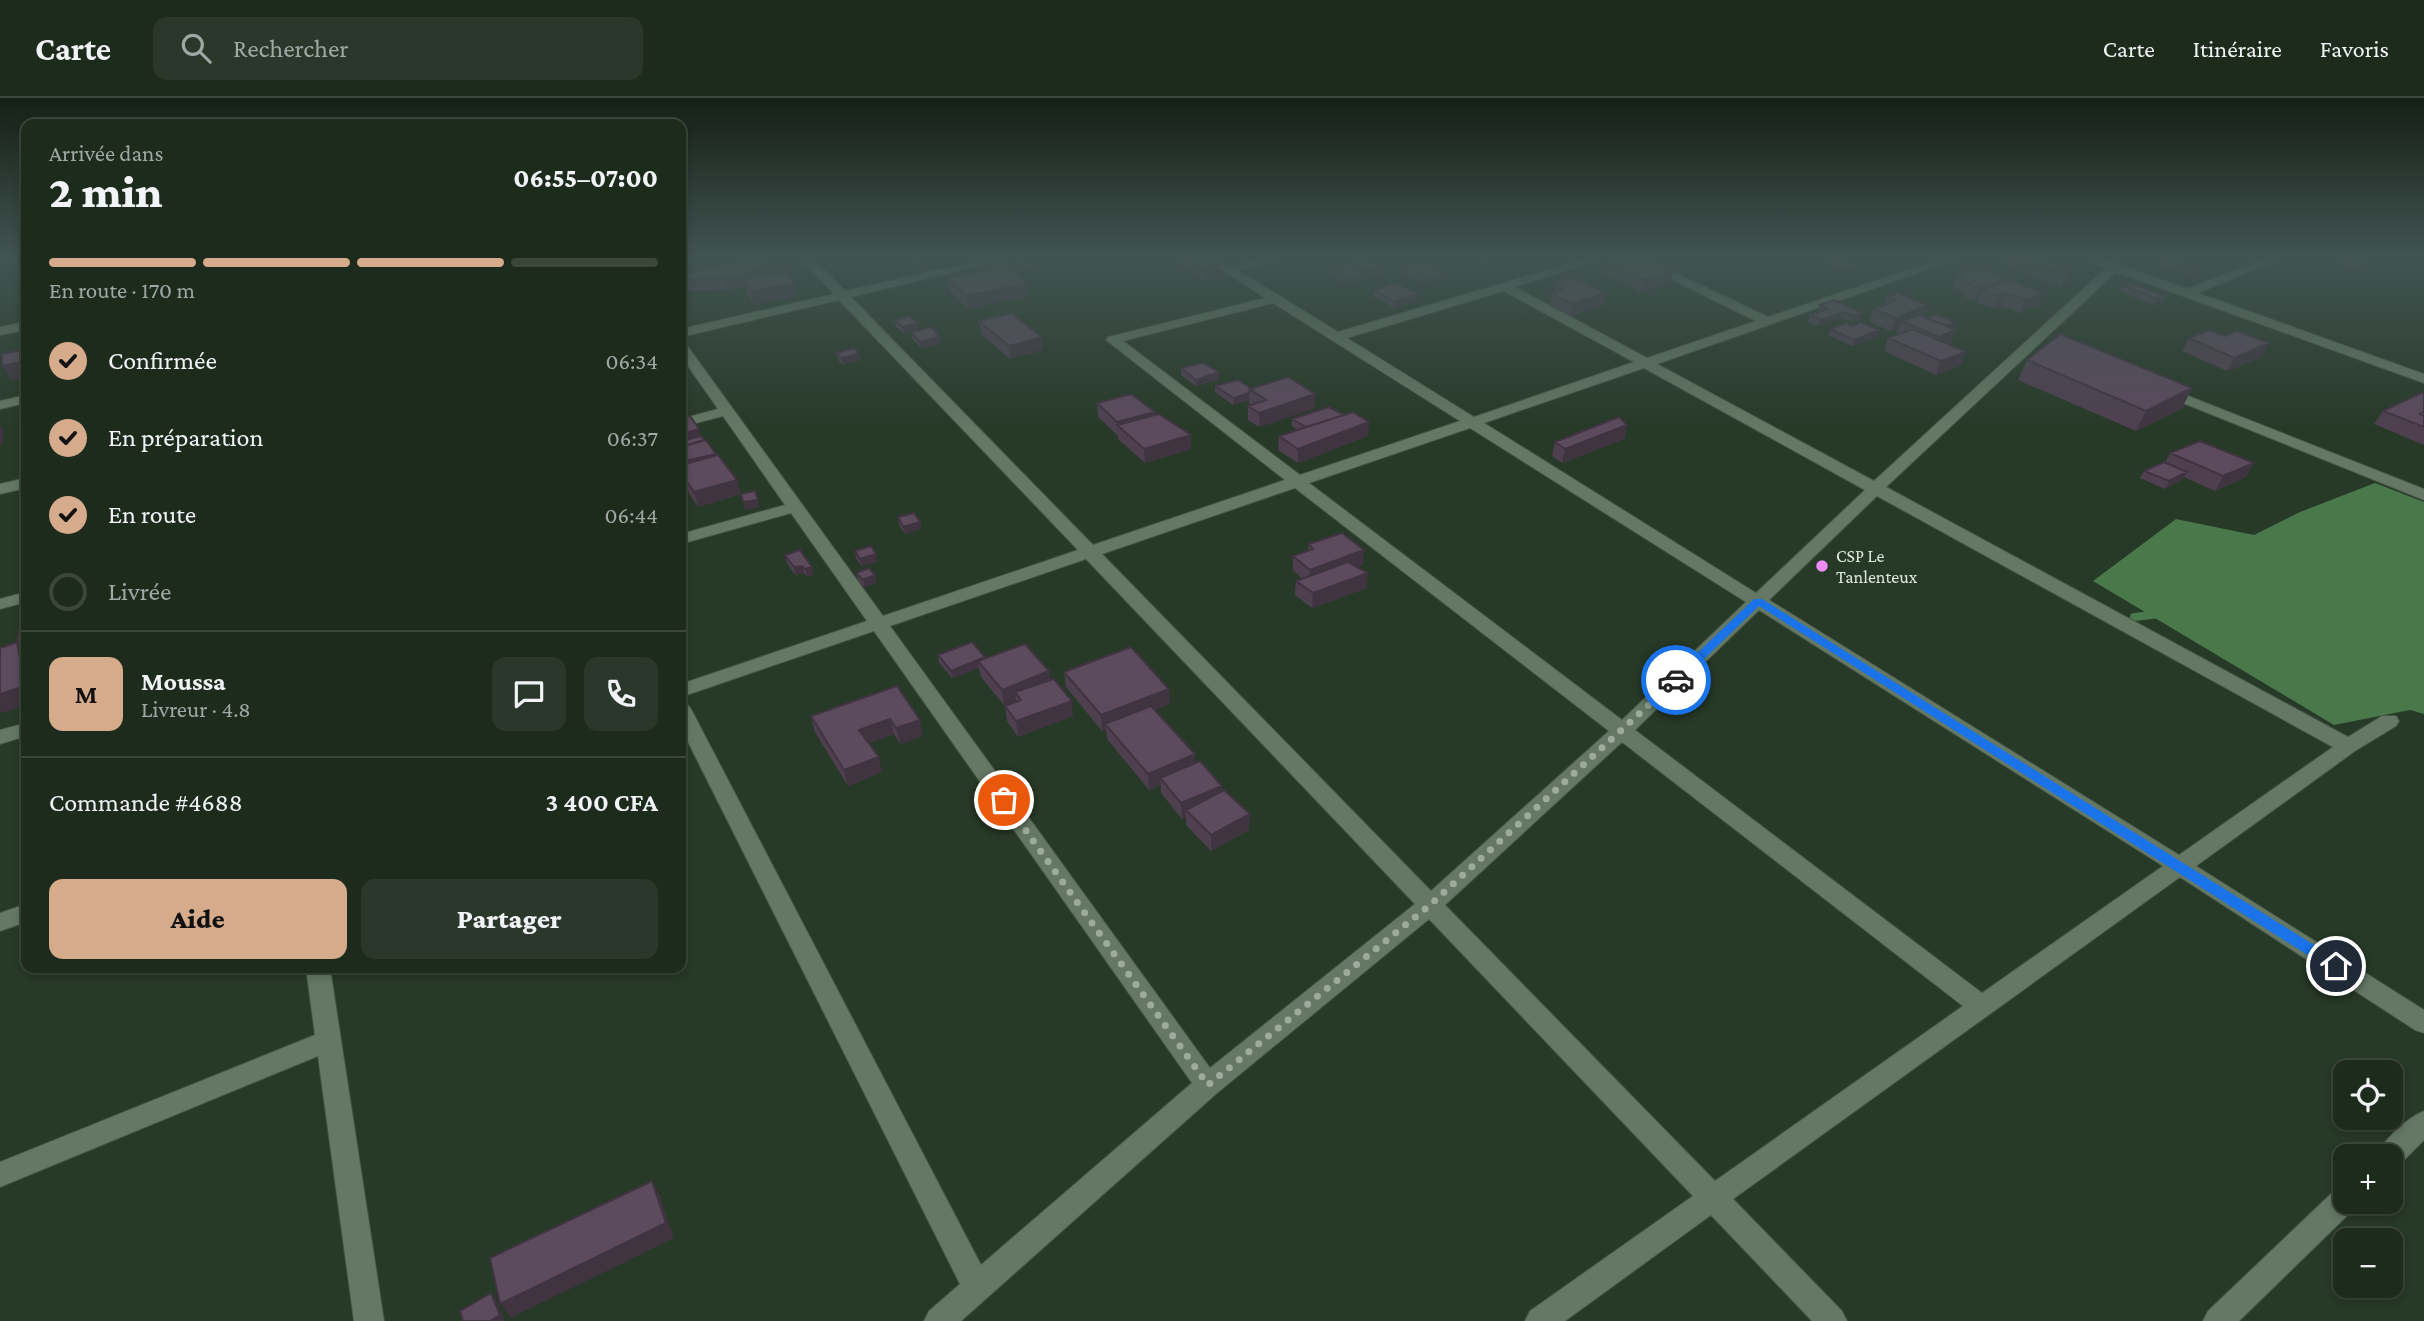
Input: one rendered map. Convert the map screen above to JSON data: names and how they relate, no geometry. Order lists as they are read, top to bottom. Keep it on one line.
{"places":["CSP Le Tanlenteux"],"page":{"header":"Carte","search":"Rechercher","nav":["Carte","Itinéraire","Favoris"],"heading":["2 min","Arrivée dans","06:55–07:00"],"panel":["Moussa","Livreur · 4.8","Commande #4688","3 400 CFA"],"bar":"En route · 170 m","list":[["Confirmée","06:34"],["En préparation","06:37"],["En route","06:44"],"Livrée"],"round":"M","buttons":["Aide","Partager"],"map_buttons":["+","−"]}}
